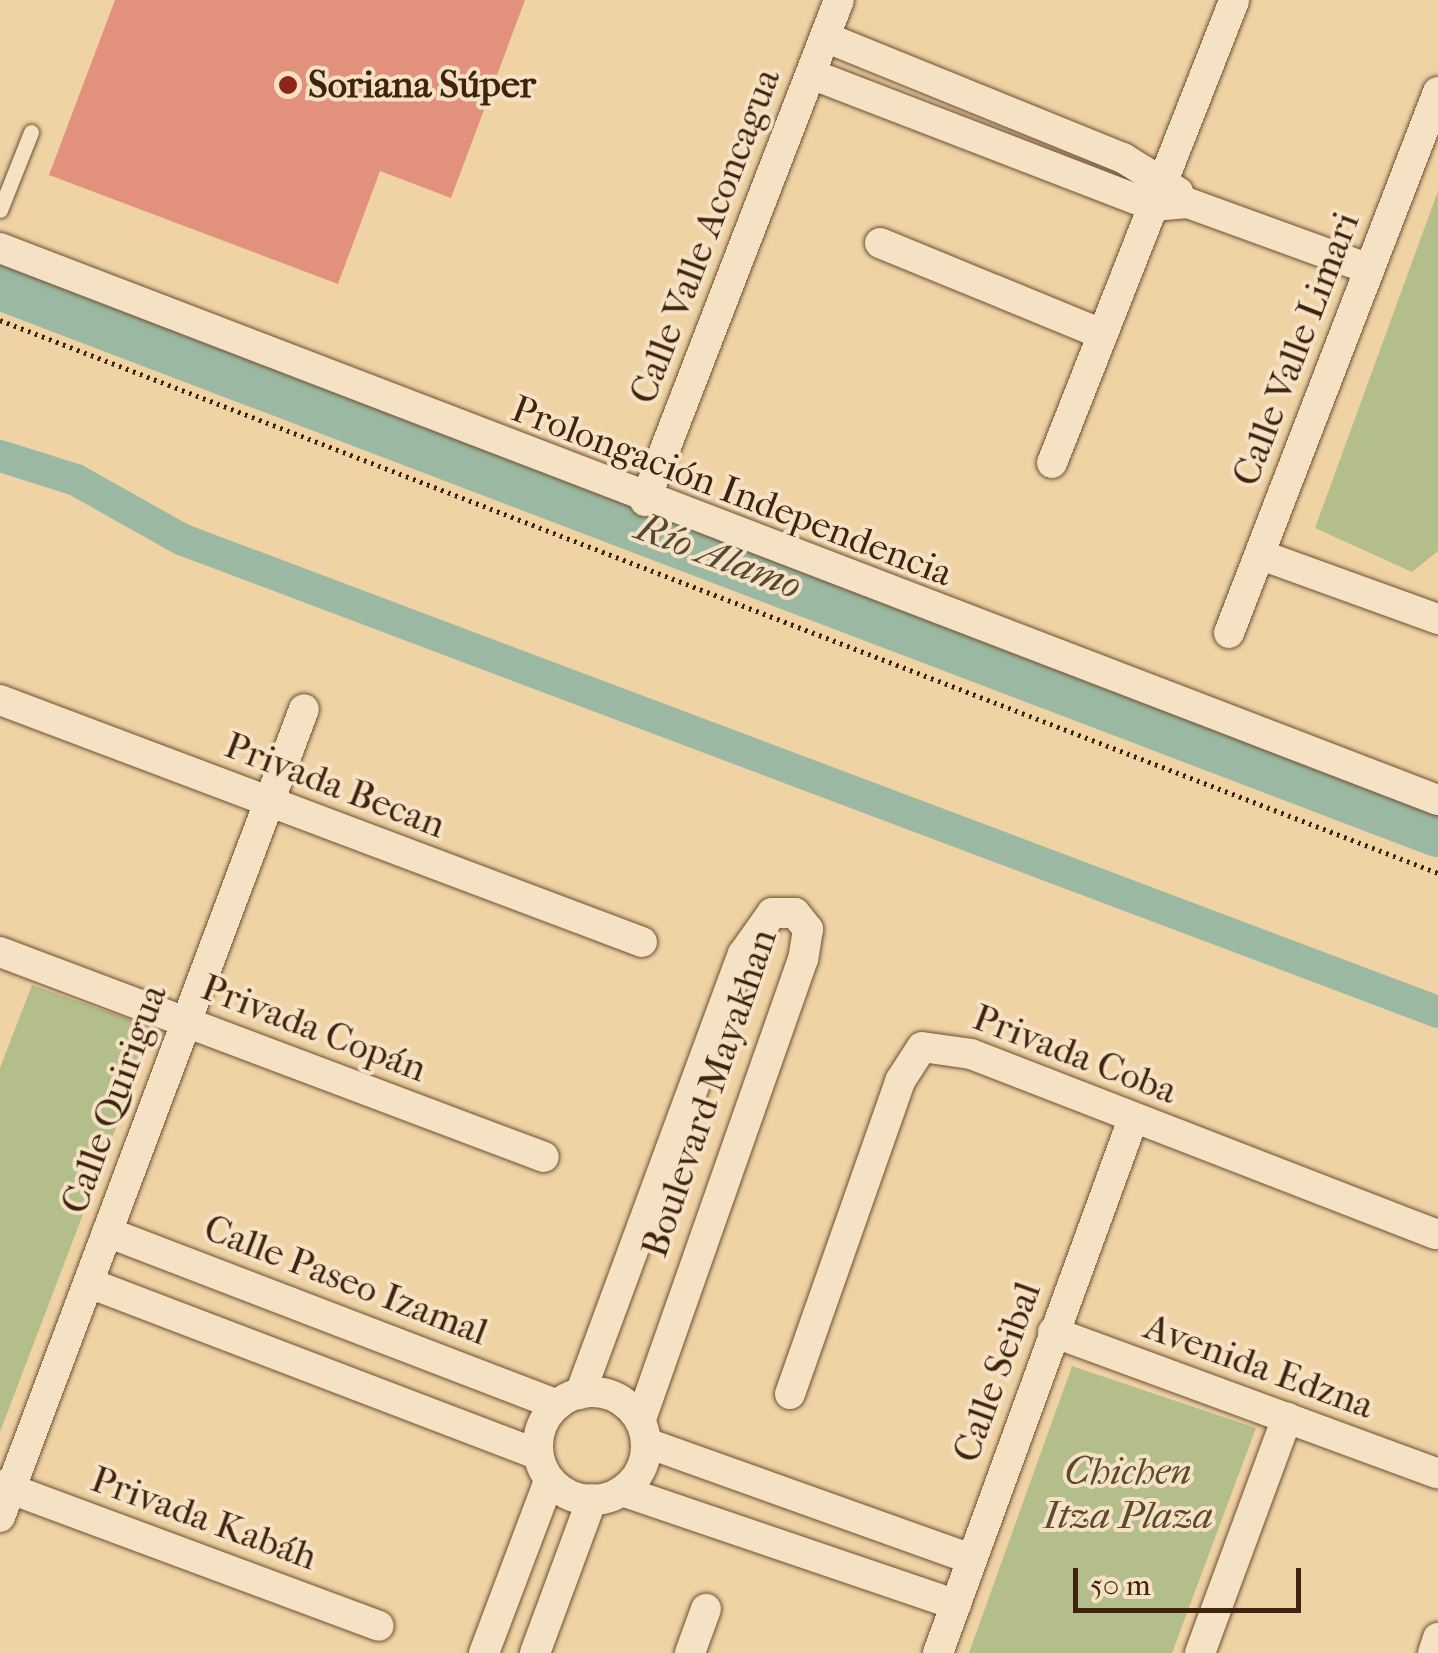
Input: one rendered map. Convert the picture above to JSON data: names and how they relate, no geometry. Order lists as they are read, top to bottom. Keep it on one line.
{"streets":{"street":["Calle Valle Aconcagua","Calle Valle Limari","Prolongación Independencia","Privada Becan","Privada Copán","Privada Coba","Boulevard Mayakhan","Calle Quirigua","Calle Paseo Izamal","Avenida Edzna","Calle Seibal","Privada Kabáh"]},"crossings":[["Calle Valle Aconcagua","Prolongación Independencia"],["Privada Becan","Calle Quirigua"],["Privada Copán","Calle Quirigua"],["Privada Coba","Calle Seibal"],["Boulevard Mayakhan","Calle Paseo Izamal"],["Calle Quirigua","Calle Paseo Izamal"],["Calle Quirigua","Privada Kabáh"],["Avenida Edzna","Calle Seibal"]],"water":["Río Alamo"],"parks":["Chichen Itza Plaza"],"places":["Soriana Súper"],"scale_bar":"50 m"}
